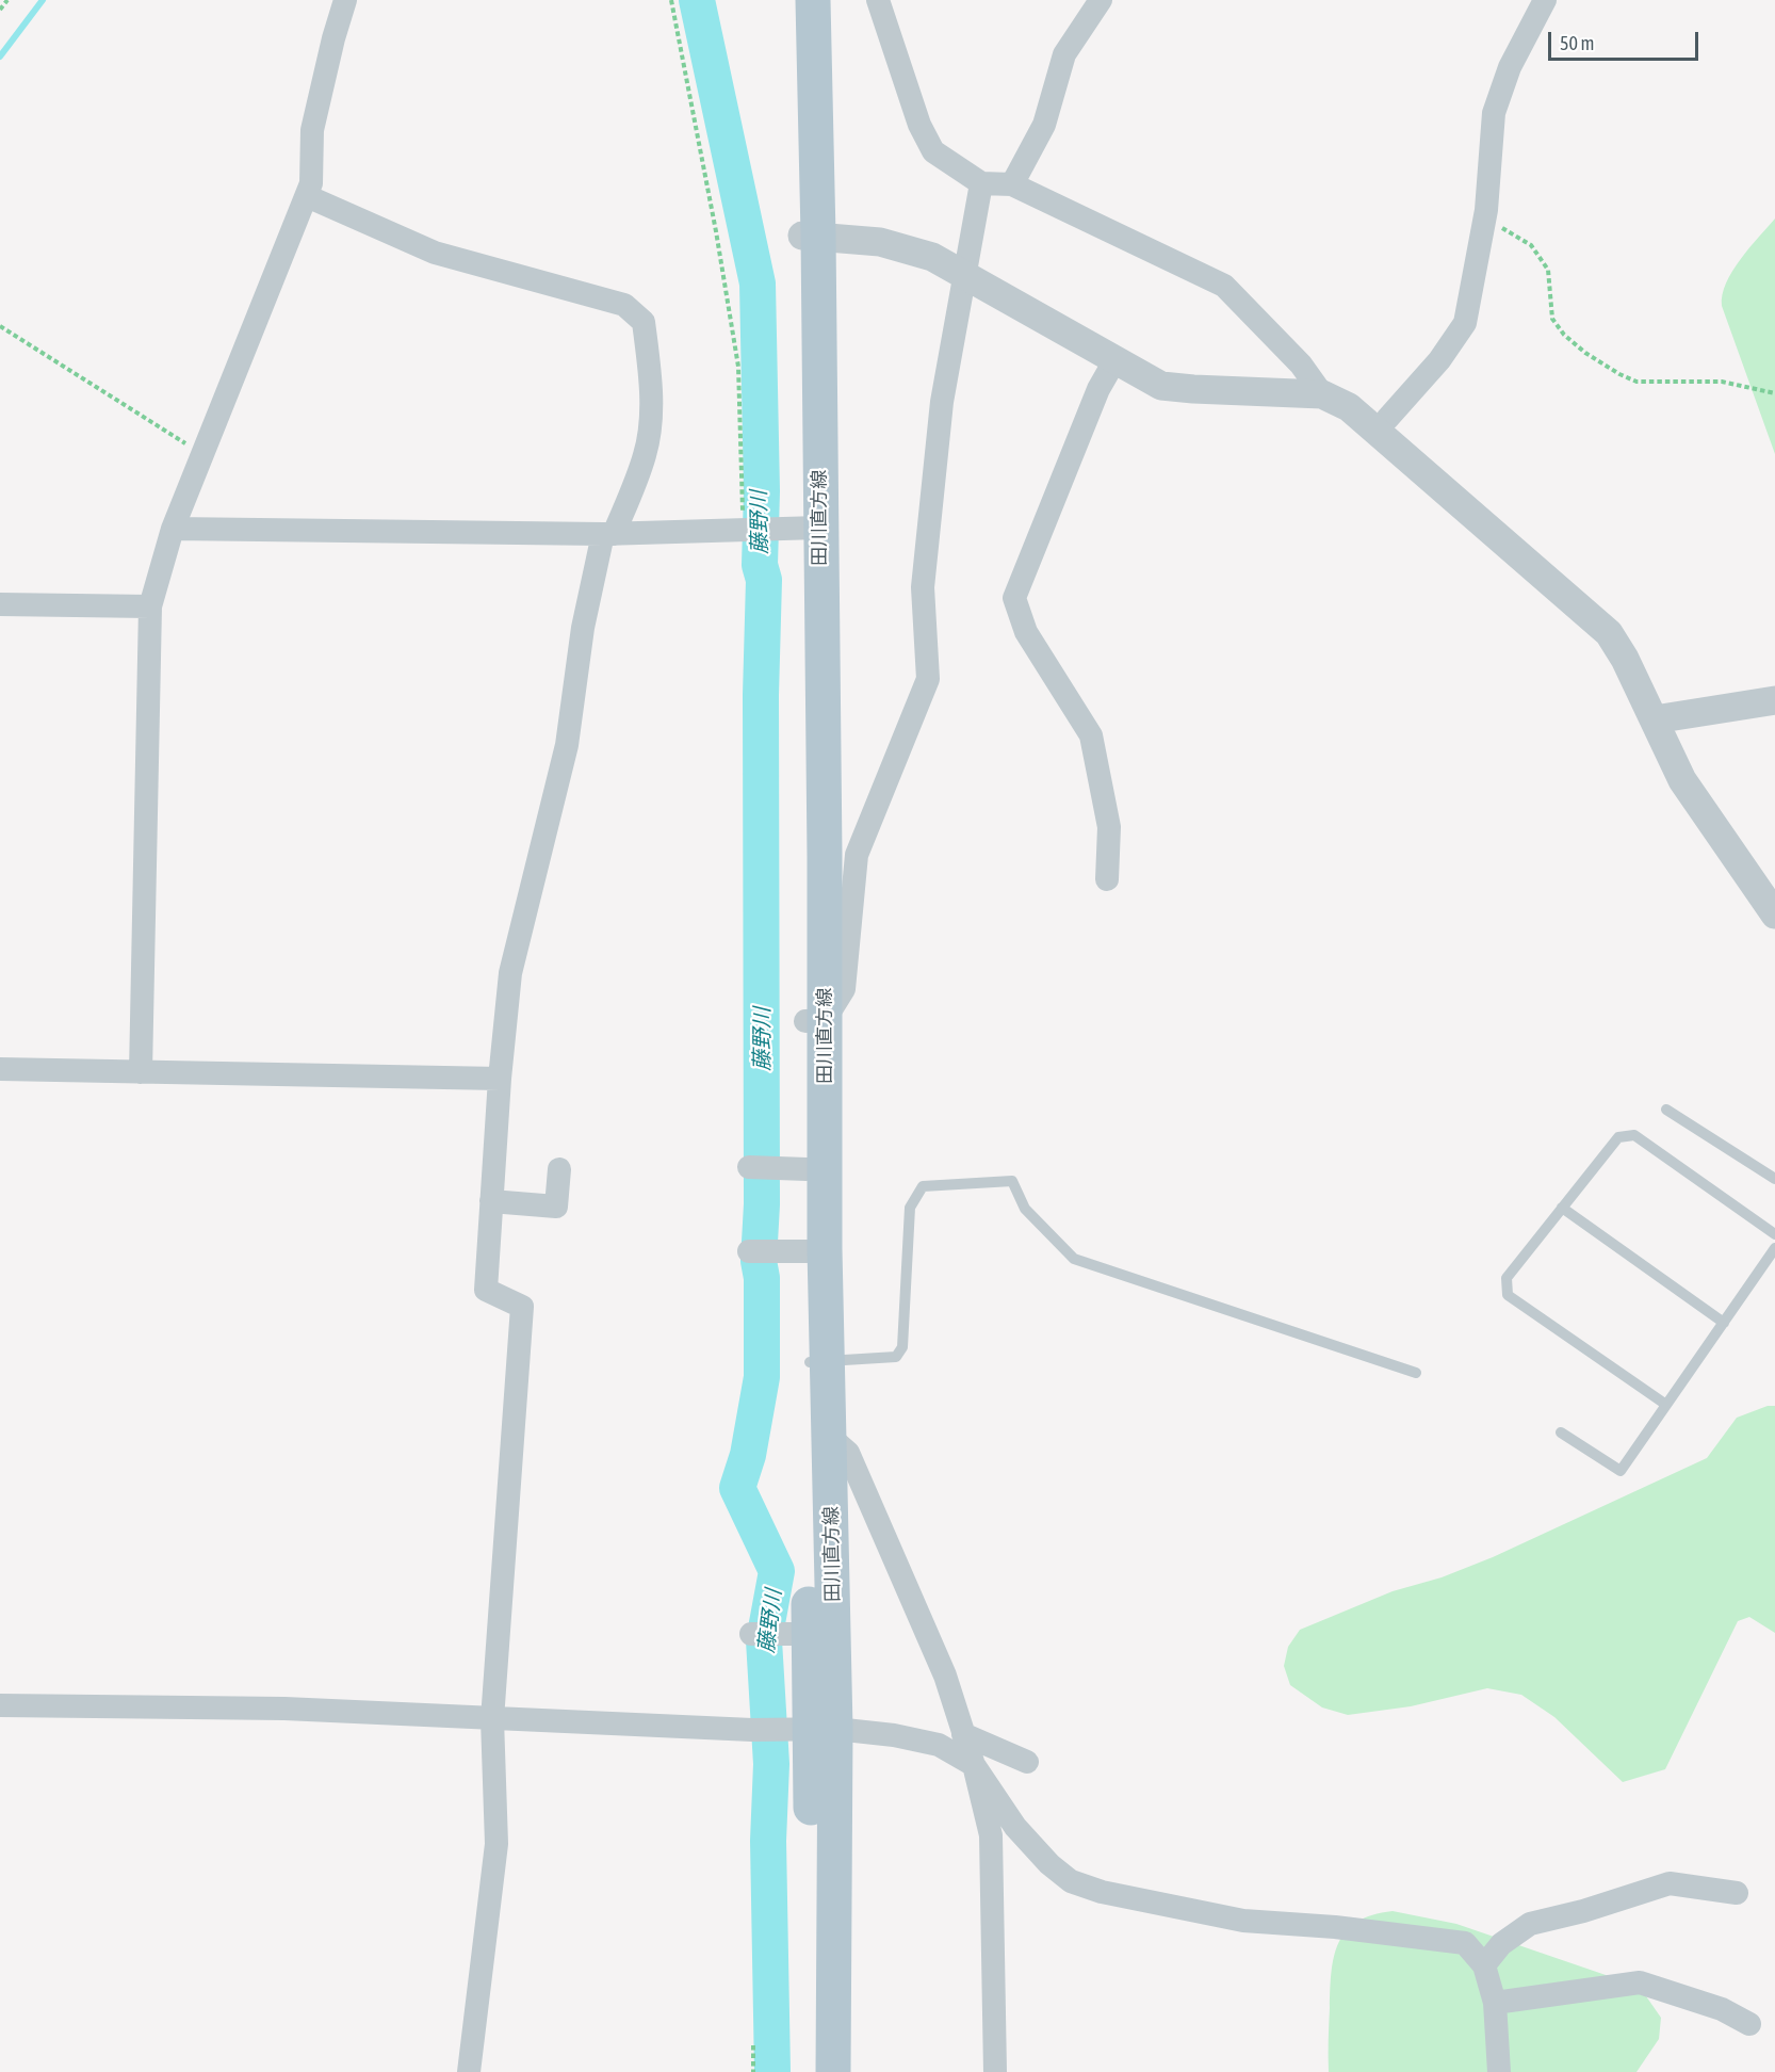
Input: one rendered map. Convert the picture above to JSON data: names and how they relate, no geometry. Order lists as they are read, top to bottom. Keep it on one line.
{"streets":{"main road":["田川直方線"]},"water":["藤野川"],"scale_bar":"50 m"}
